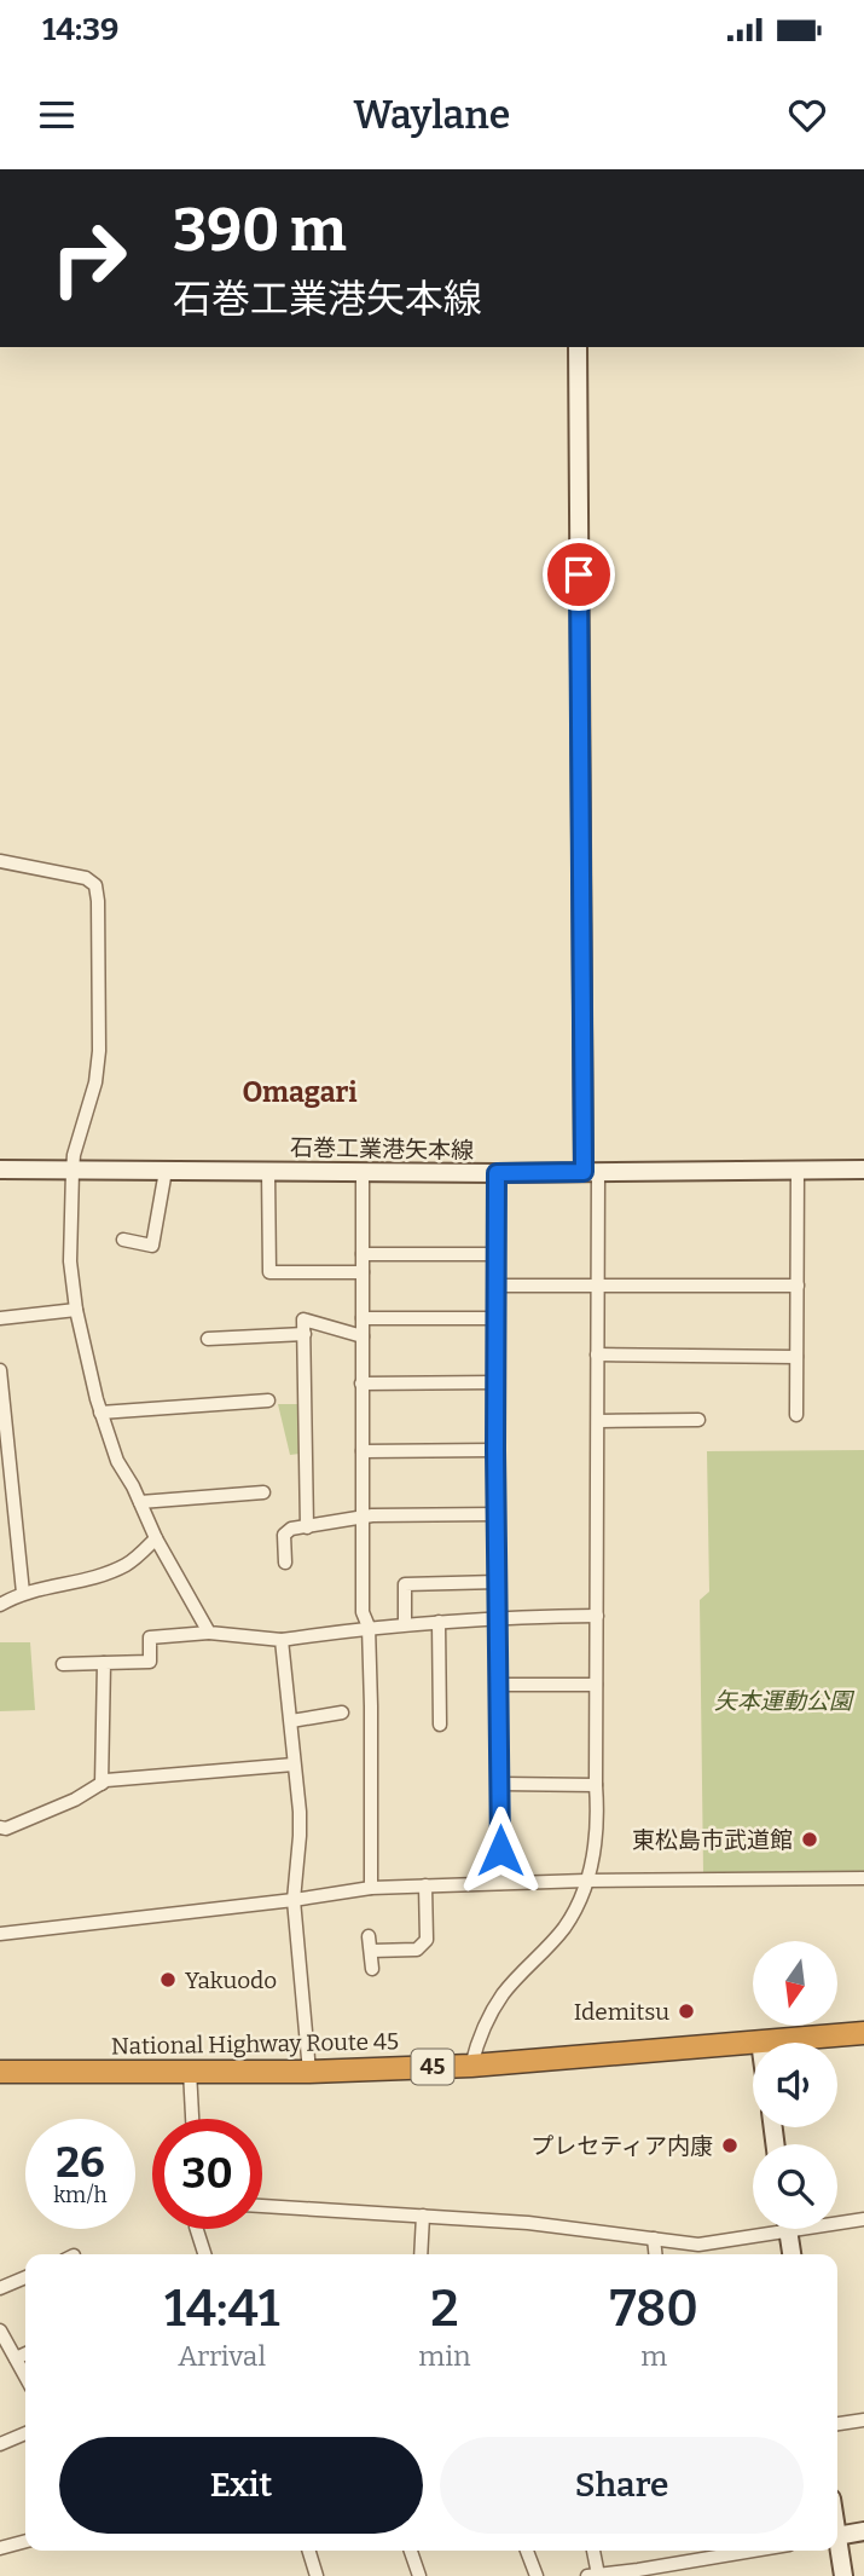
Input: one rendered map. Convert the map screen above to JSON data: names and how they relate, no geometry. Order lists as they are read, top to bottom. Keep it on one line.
{"streets":{"highway":["National Highway Route 45","45"],"street":["石巻工業港矢本線"]},"districts":["Omagari"],"parks":["矢本運動公園"],"places":["東松島市武道館","Yakuodo","Idemitsu","プレセティア内康"],"north":"bottom","page":{"status":"14:39","header":"Waylane","turn":["390 m","石巻工業港矢本線"],"speed":"26 km/h","limit":"30","eta":["14:41","Arrival","2","min","780","m"],"buttons":["Exit","Share"]}}
